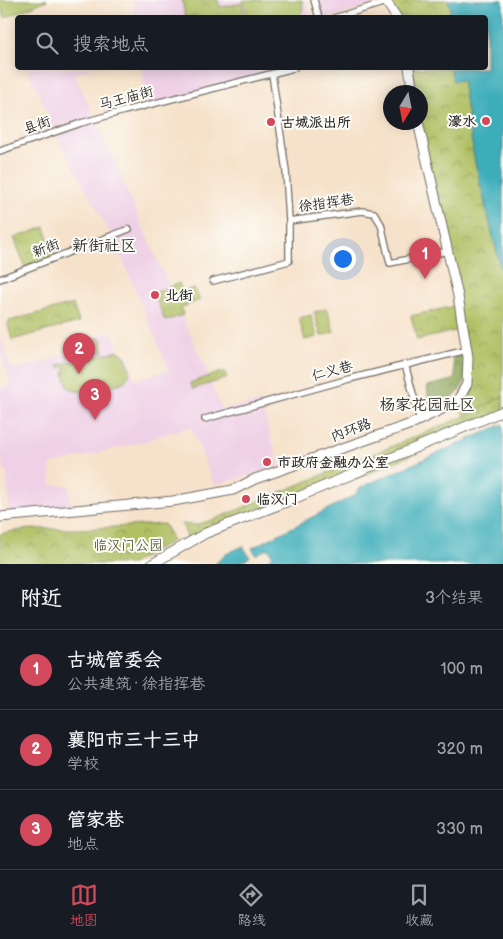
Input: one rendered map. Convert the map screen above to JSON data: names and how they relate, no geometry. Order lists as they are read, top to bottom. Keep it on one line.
{"streets":{"street":["马王庙街","县街","徐指挥巷","新街","仁义巷","内环路"]},"crossings":[["马王庙街","县街"],["马王庙街","徐指挥巷"],["徐指挥巷","内环路"],["仁义巷","内环路"]],"districts":["新街社区","杨家花园社区"],"parks":["临汉门公园"],"places":["濠水","古城派出所","北街","市政府金融办公室","临汉门"],"north":"bottom","page":{"search":"搜索地点","pins":["1","2","3"],"heading":["附近","3个结果"],"list":[{"mark":"1","name":"古城管委会","note":"公共建筑 · 徐指挥巷","value":"100 m"},{"mark":"2","name":"襄阳市三十三中","note":"学校","value":"320 m"},{"mark":"3","name":"管家巷","note":"地点","value":"330 m"}],"nav":["地图","路线","收藏"]}}
